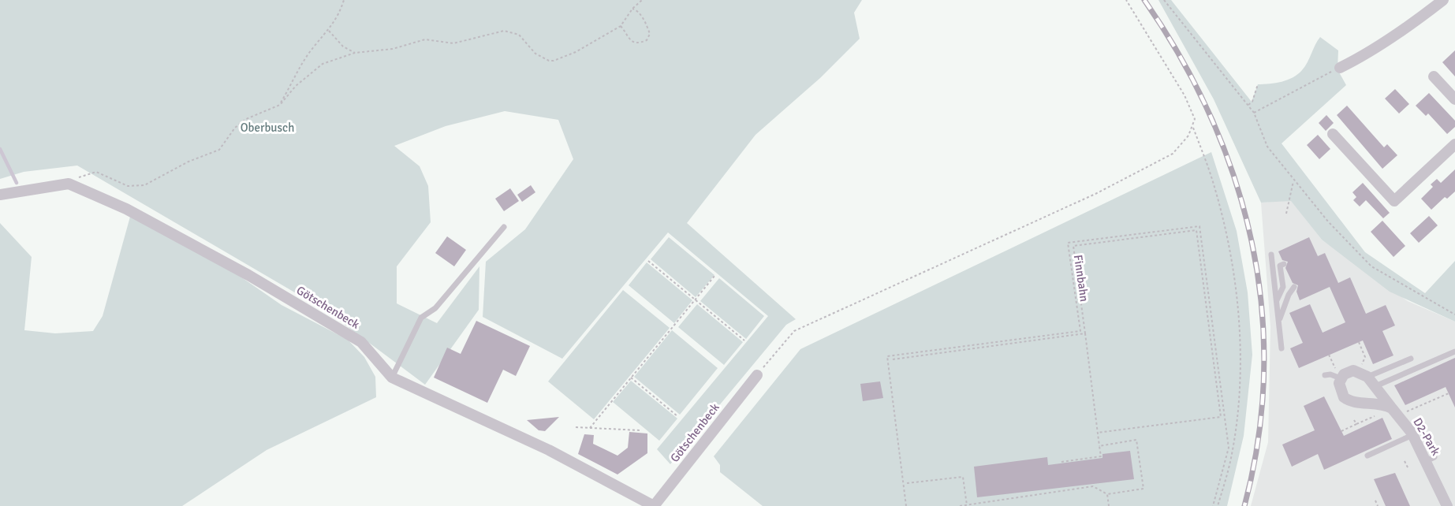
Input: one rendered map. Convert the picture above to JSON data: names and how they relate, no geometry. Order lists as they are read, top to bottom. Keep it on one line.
{"streets":{"street":["Götschenbeck","D2-Park"],"path":["Finnbahn"]},"parks":["Oberbusch"]}
